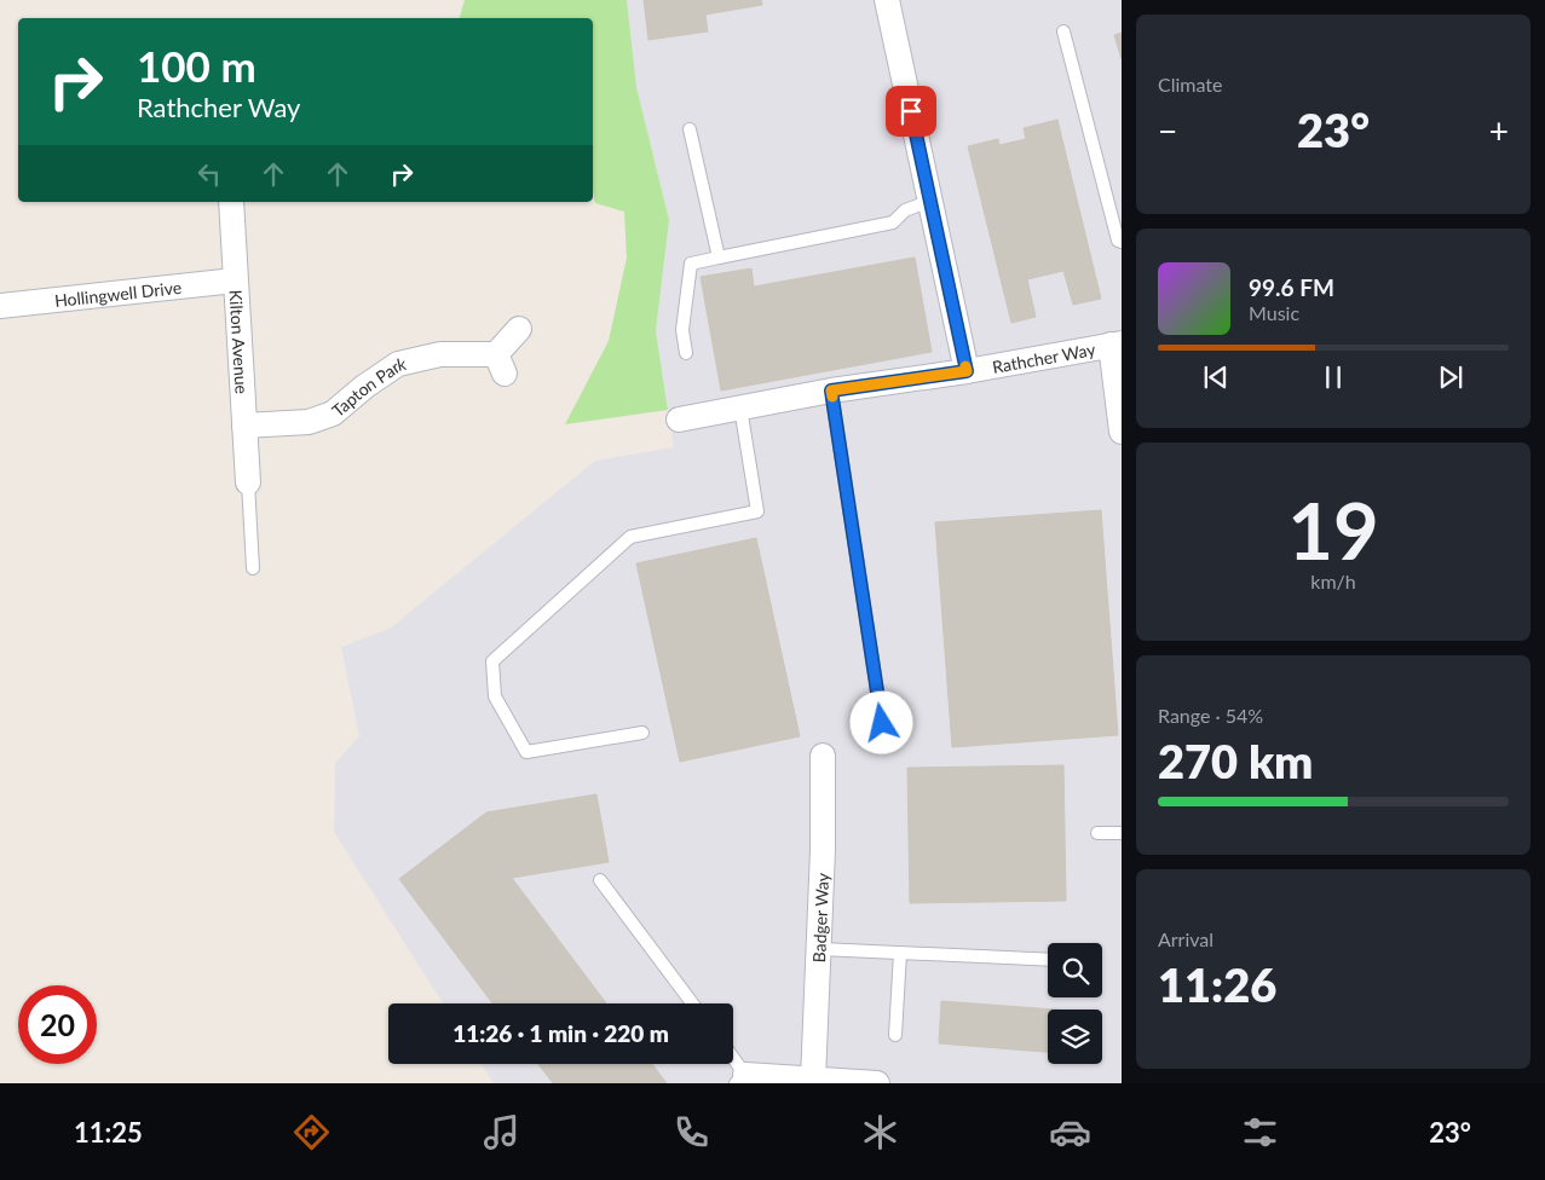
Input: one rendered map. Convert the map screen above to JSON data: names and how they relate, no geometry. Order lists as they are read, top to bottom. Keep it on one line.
{"streets":{"street":["Hollingwell Drive","Kilton Avenue","Rathcher Way","Tapton Park","Badger Way"]},"crossings":[["Hollingwell Drive","Kilton Avenue"],["Kilton Avenue","Tapton Park"]],"page":{"tile":["Climate",["19","km/h"],["Range · 54%","270 km"],["Arrival","11:26"]],"turn":["100 m","Rathcher Way"],"heat":["−","23°","+"],"song":["99.6 FM","Music"],"limit":"20","trip":"11:26 · 1 min · 220 m","tabs":["11:25","23°"]}}
